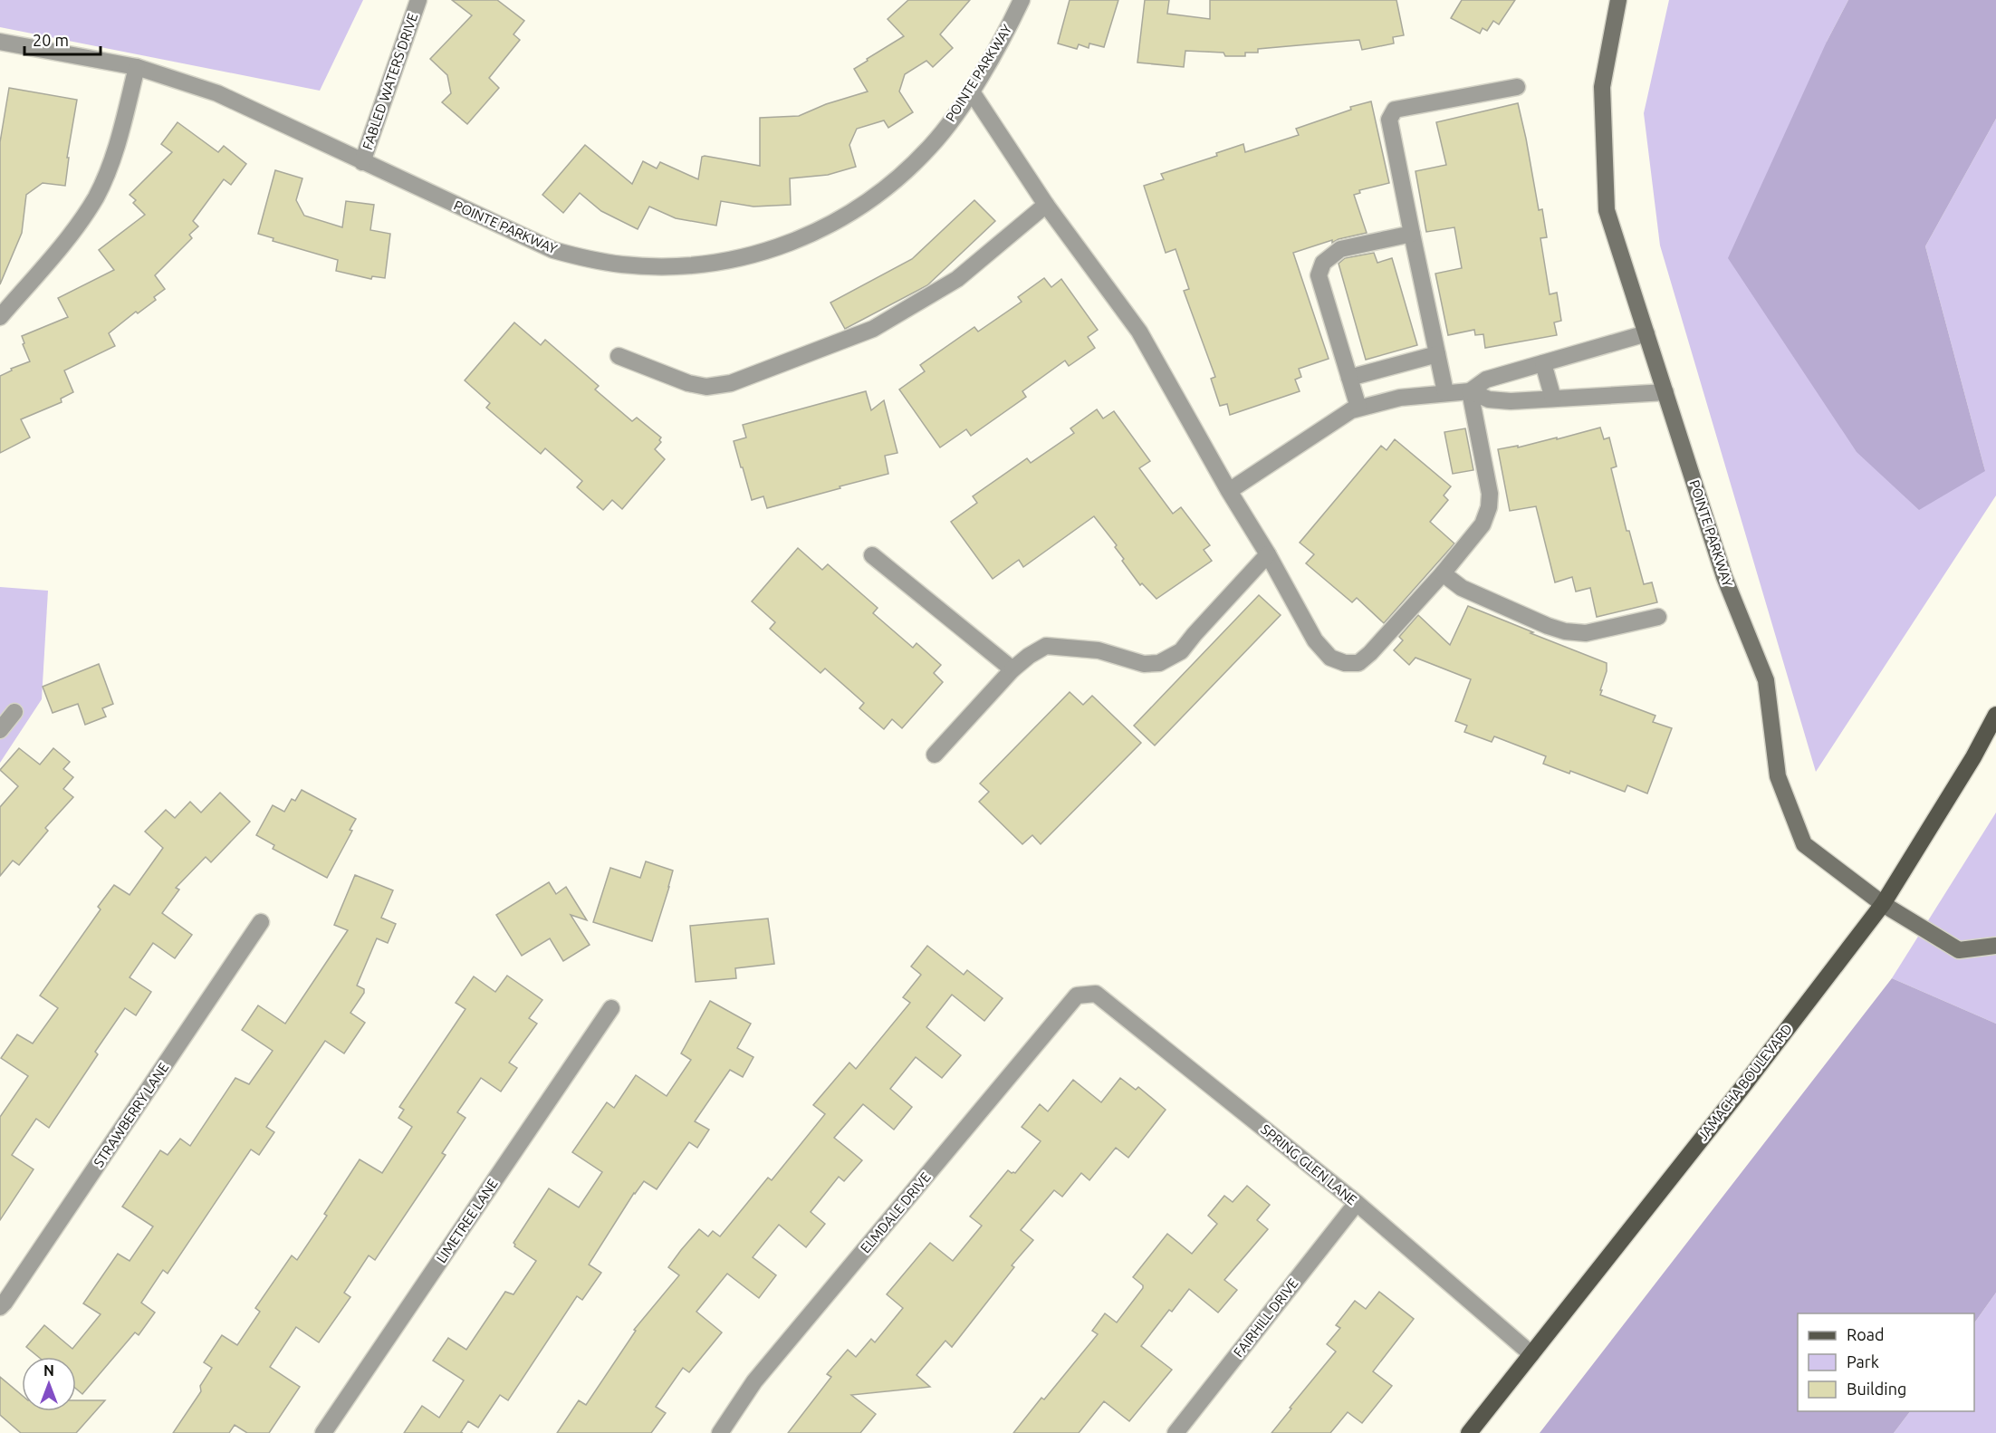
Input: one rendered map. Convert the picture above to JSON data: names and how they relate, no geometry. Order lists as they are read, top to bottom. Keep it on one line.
{"streets":{"main road":["JAMACHA BOULEVARD"],"street":["POINTE PARKWAY","FABLED WATERS DRIVE","STRAWBERRY LANE","SPRING GLEN LANE","ELMDALE DRIVE","LIMETREE LANE","FAIRHILL DRIVE"]},"crossings":[["POINTE PARKWAY","FABLED WATERS DRIVE"],["POINTE PARKWAY","JAMACHA BOULEVARD"],["JAMACHA BOULEVARD","SPRING GLEN LANE"],["SPRING GLEN LANE","ELMDALE DRIVE"],["SPRING GLEN LANE","FAIRHILL DRIVE"]],"legend":["Road","Park","Building"],"scale_bar":"20 m","north":"top"}
